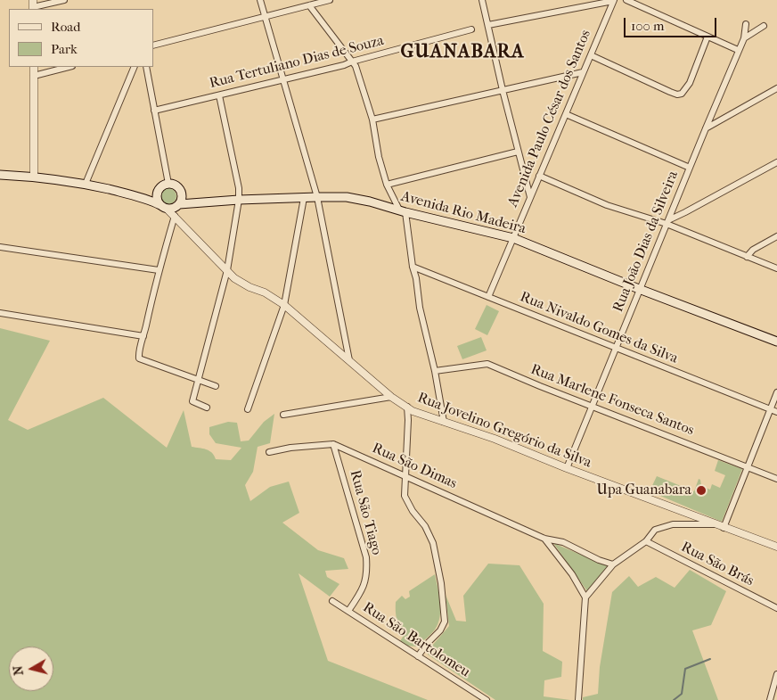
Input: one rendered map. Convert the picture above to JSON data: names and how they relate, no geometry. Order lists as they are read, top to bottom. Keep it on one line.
{"streets":{"main road":["Avenida Rio Madeira"],"street":["Rua Tertuliano Dias de Souza","Avenida Paulo César dos Santos","Rua João Dias da Silveira","Rua Nivaldo Gomes da Silva","Rua Marlene Fonseca Santos","Rua Jovelino Gregório da Silva","Rua São Dimas","Rua São Tiago","Rua São Brás","Rua São Bartolomeu"]},"crossings":[["Avenida Paulo César dos Santos","Avenida Rio Madeira"],["Avenida Paulo César dos Santos","Rua Nivaldo Gomes da Silva"],["Avenida Rio Madeira","Rua João Dias da Silveira"],["Avenida Rio Madeira","Rua Jovelino Gregório da Silva"],["Rua João Dias da Silveira","Rua Nivaldo Gomes da Silva"],["Rua João Dias da Silveira","Rua Marlene Fonseca Santos"],["Rua João Dias da Silveira","Rua Jovelino Gregório da Silva"],["Rua São Dimas","Rua São Tiago"],["Rua São Tiago","Rua São Bartolomeu"]],"districts":["GUANABARA"],"places":["Upa Guanabara"],"legend":["Road","Park"],"scale_bar":"100 m","north":"left"}
